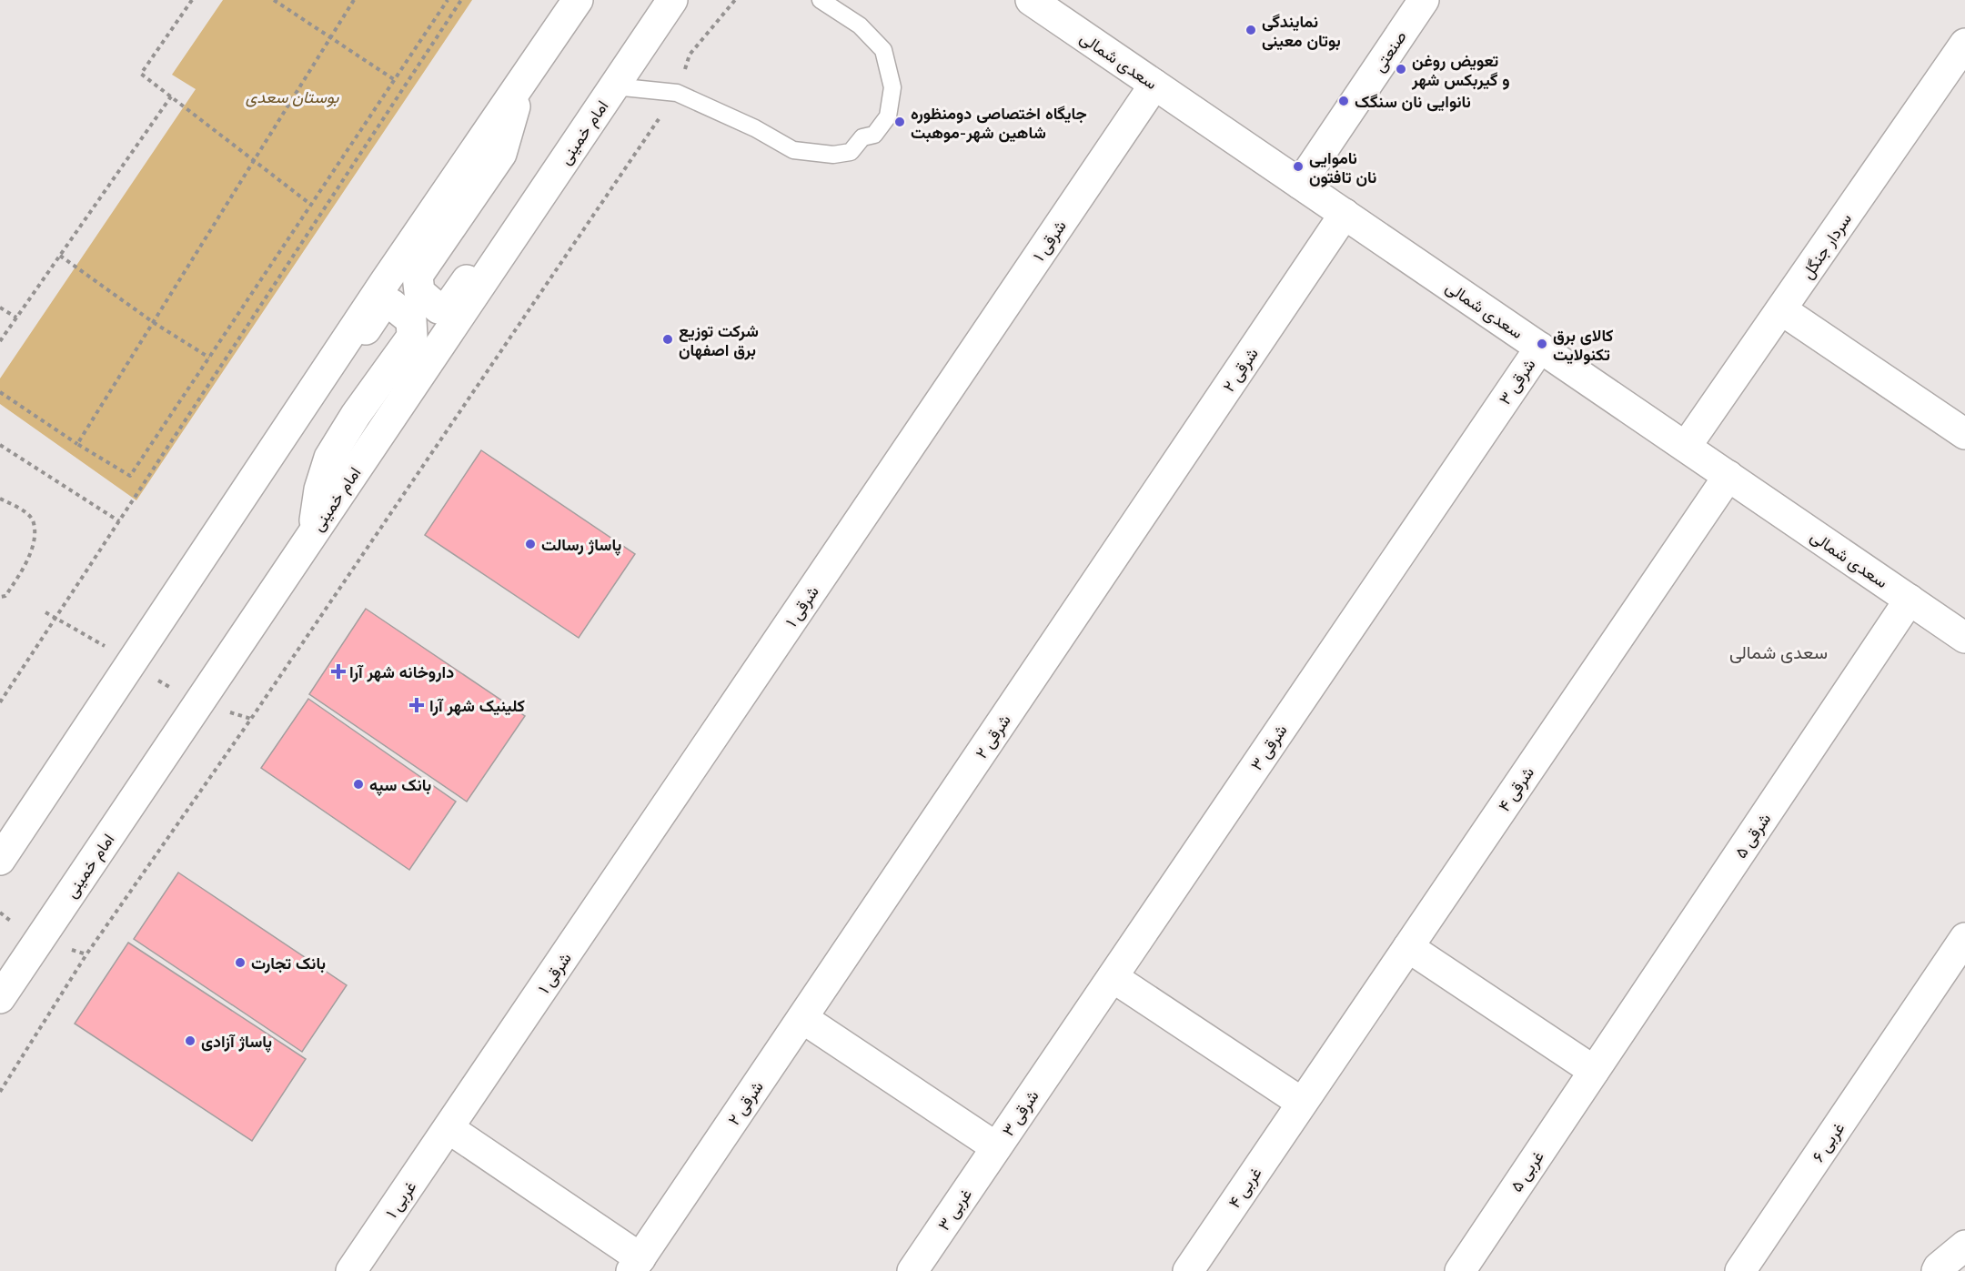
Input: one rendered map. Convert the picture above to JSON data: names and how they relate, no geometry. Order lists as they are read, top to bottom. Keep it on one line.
{"streets":{"street":["صنعتی","سعدی شمالی","امام خمینی","۱ شرقی","سردار جنگل","۲ شرقی","۳ شرقی","۴ شرقی","۵ شرقی","۶ غربی","۵ غربی","۴ غربی","۱ غربی","۳ غربی"]},"crossings":[["صنعتی","سعدی شمالی"],["سعدی شمالی","۱ شرقی"],["سعدی شمالی","سردار جنگل"],["سعدی شمالی","۲ شرقی"],["سعدی شمالی","۳ شرقی"],["سعدی شمالی","۴ شرقی"],["سعدی شمالی","۵ شرقی"],["۱ شرقی","۱ غربی"],["۳ شرقی","۳ غربی"],["۴ شرقی","۴ غربی"],["۵ شرقی","۵ غربی"]],"districts":["سعدی شمالی"],"parks":["بوستان سعدی"],"places":{"other":["نمایندگی بوتان معینی","تعویض روغن و گیربکس شهر","نانوایی نان سنگک","جایگاه اختصاصی دومنظوره شاهین شهر-موهبت","ناموایی نان تافتون","شرکت توزیع برق اصفهان","کالای برق تکنولایت","پاساژ رسالت","بانک سپه","بانک تجارت","پاساژ آزادی"],"health":["داروخانه شهر آرا","کلینیک شهر آرا"]}}
